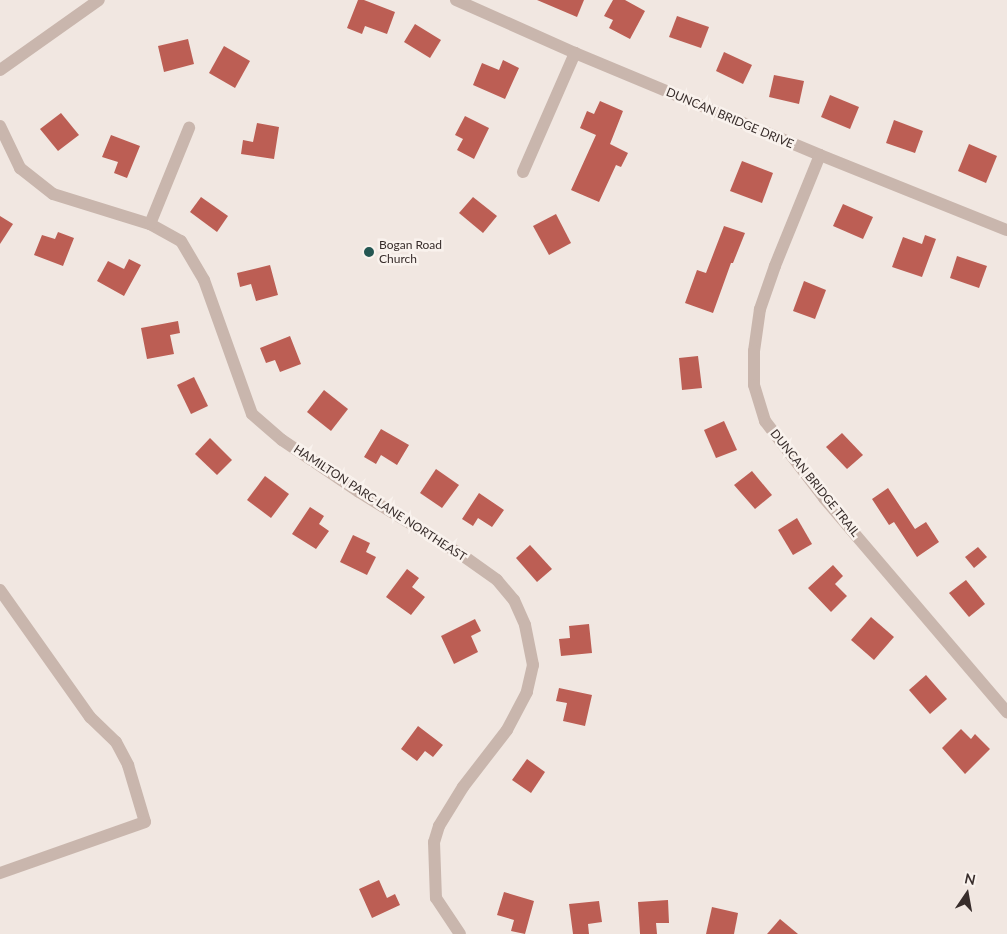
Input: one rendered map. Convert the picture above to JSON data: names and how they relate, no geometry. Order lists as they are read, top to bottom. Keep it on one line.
{"streets":{"street":["DUNCAN BRIDGE DRIVE","DUNCAN BRIDGE TRAIL","HAMILTON PARC LANE NORTHEAST"]},"crossings":[["DUNCAN BRIDGE DRIVE","DUNCAN BRIDGE TRAIL"]],"places":["Bogan Road Church"],"north":"top"}
